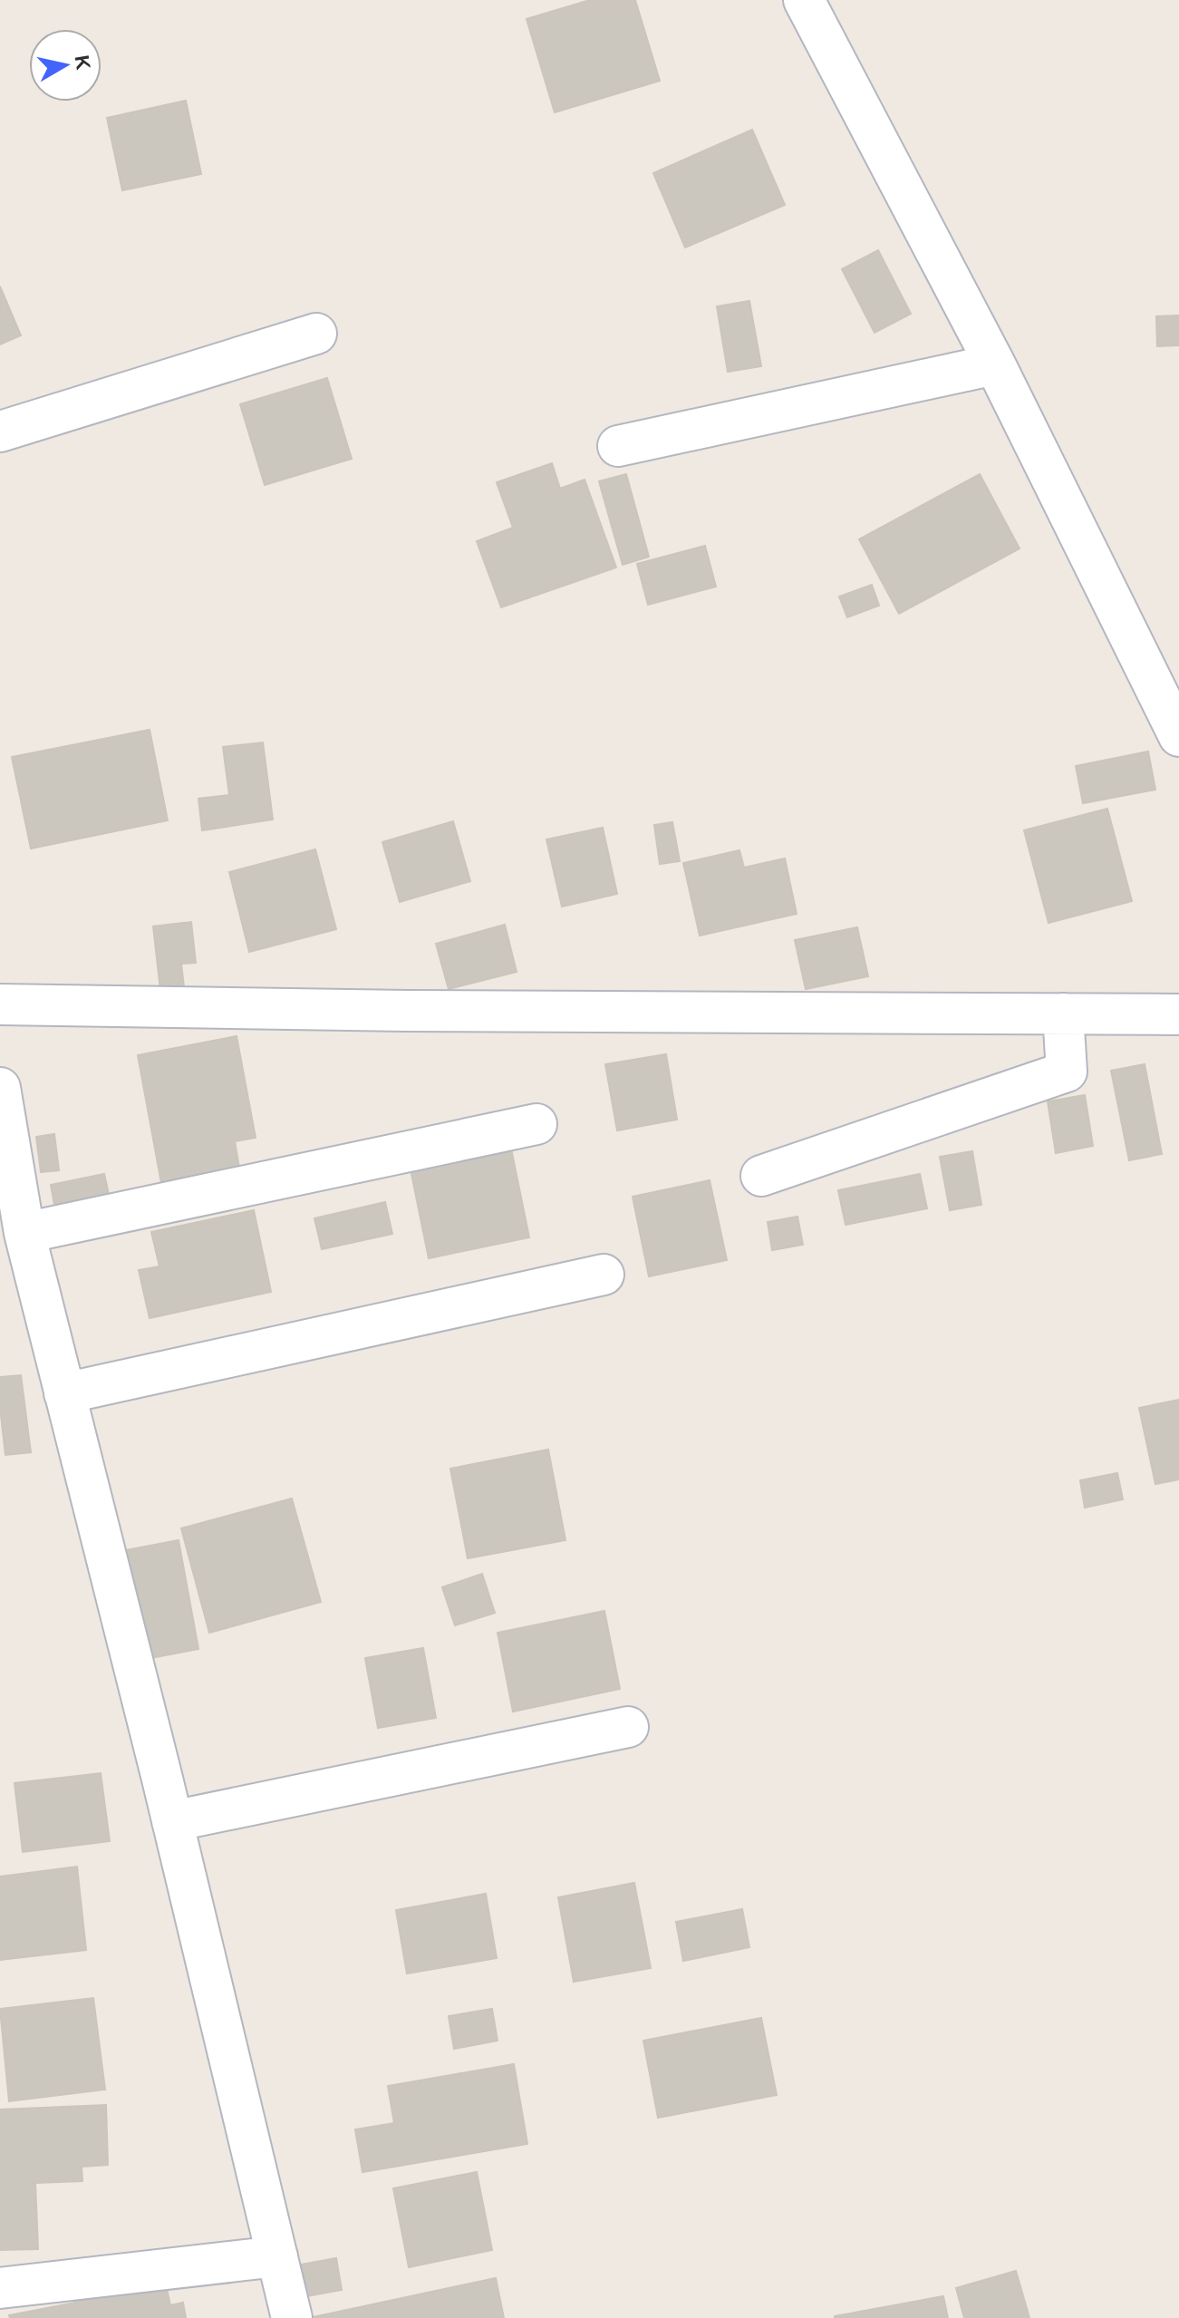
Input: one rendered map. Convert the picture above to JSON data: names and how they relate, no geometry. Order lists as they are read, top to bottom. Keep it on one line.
{"north":"right"}
